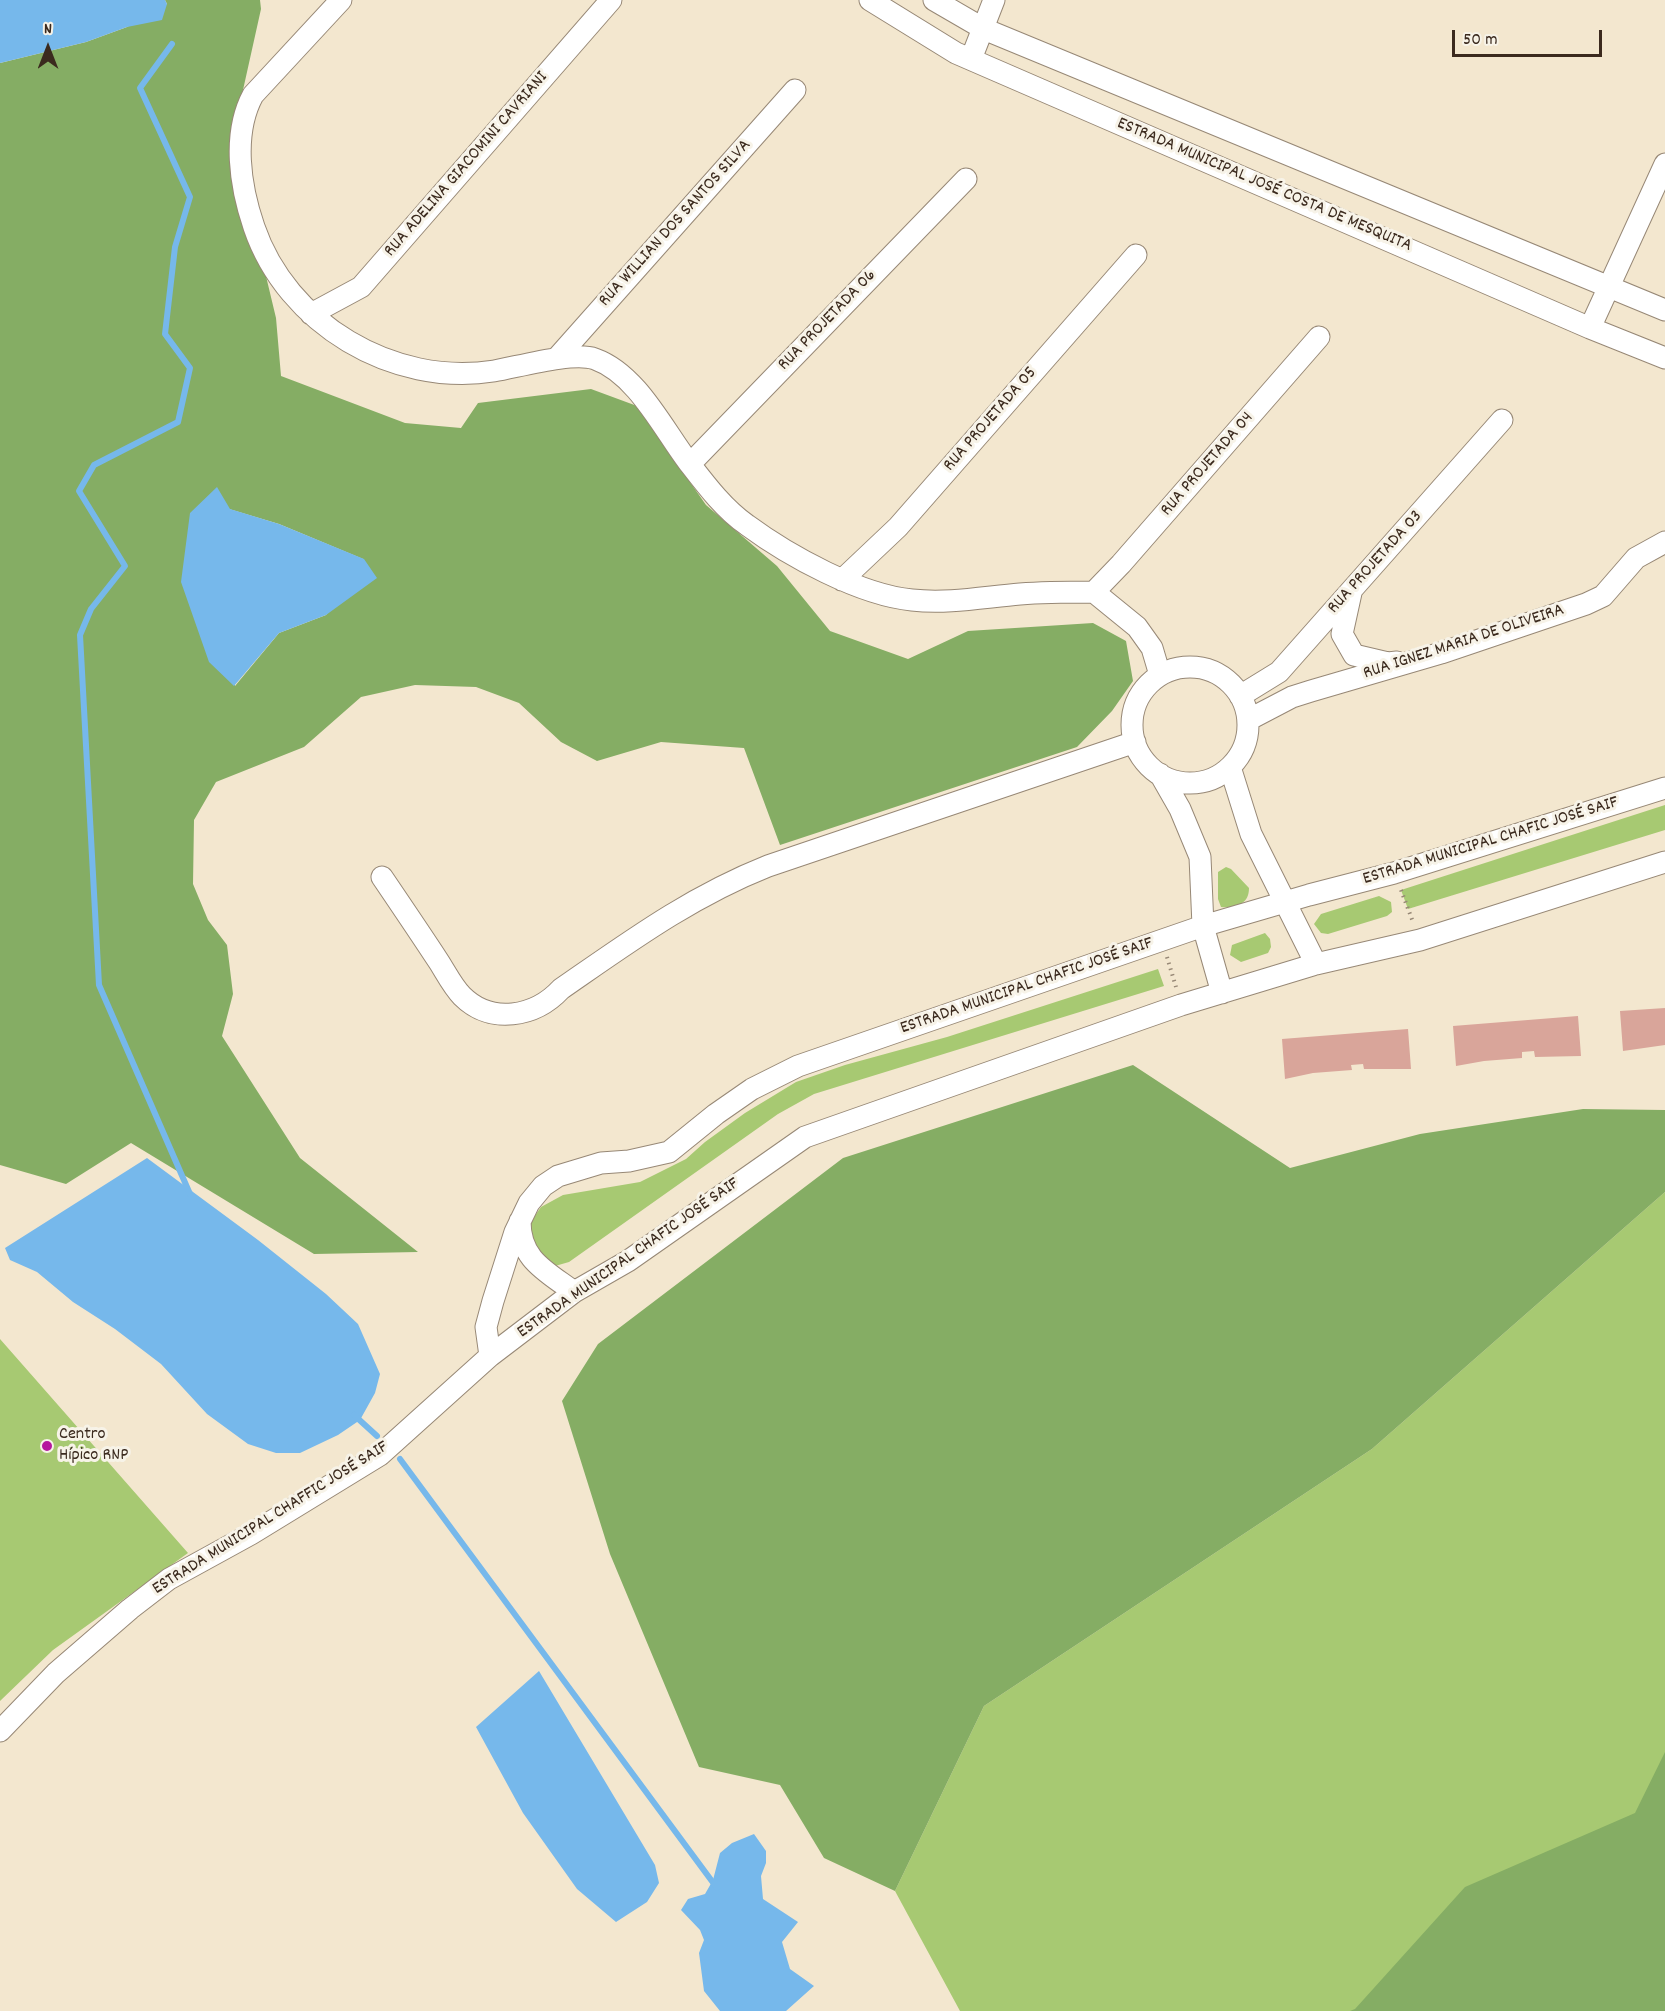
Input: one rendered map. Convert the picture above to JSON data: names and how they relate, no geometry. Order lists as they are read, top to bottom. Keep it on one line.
{"streets":{"street":["RUA ADELINA GIACOMINI CAVRIANI","ESTRADA MUNICIPAL JOSÉ COSTA DE MESQUITA","RUA WILLIAN DOS SANTOS SILVA","RUA PROJETADA 06","RUA PROJETADA 05","RUA PROJETADA 04","RUA PROJETADA 03","RUA IGNEZ MARIA DE OLIVEIRA","ESTRADA MUNICIPAL CHAFIC JOSÉ SAIF","ESTRADA MUNICIPAL CHAFFIC JOSÉ SAIF"]},"crossings":[["RUA PROJETADA 03","RUA IGNEZ MARIA DE OLIVEIRA"],["ESTRADA MUNICIPAL CHAFIC JOSÉ SAIF","ESTRADA MUNICIPAL CHAFFIC JOSÉ SAIF"]],"places":["Centro Hípico RNP"],"scale_bar":"50 m","north":"top"}
